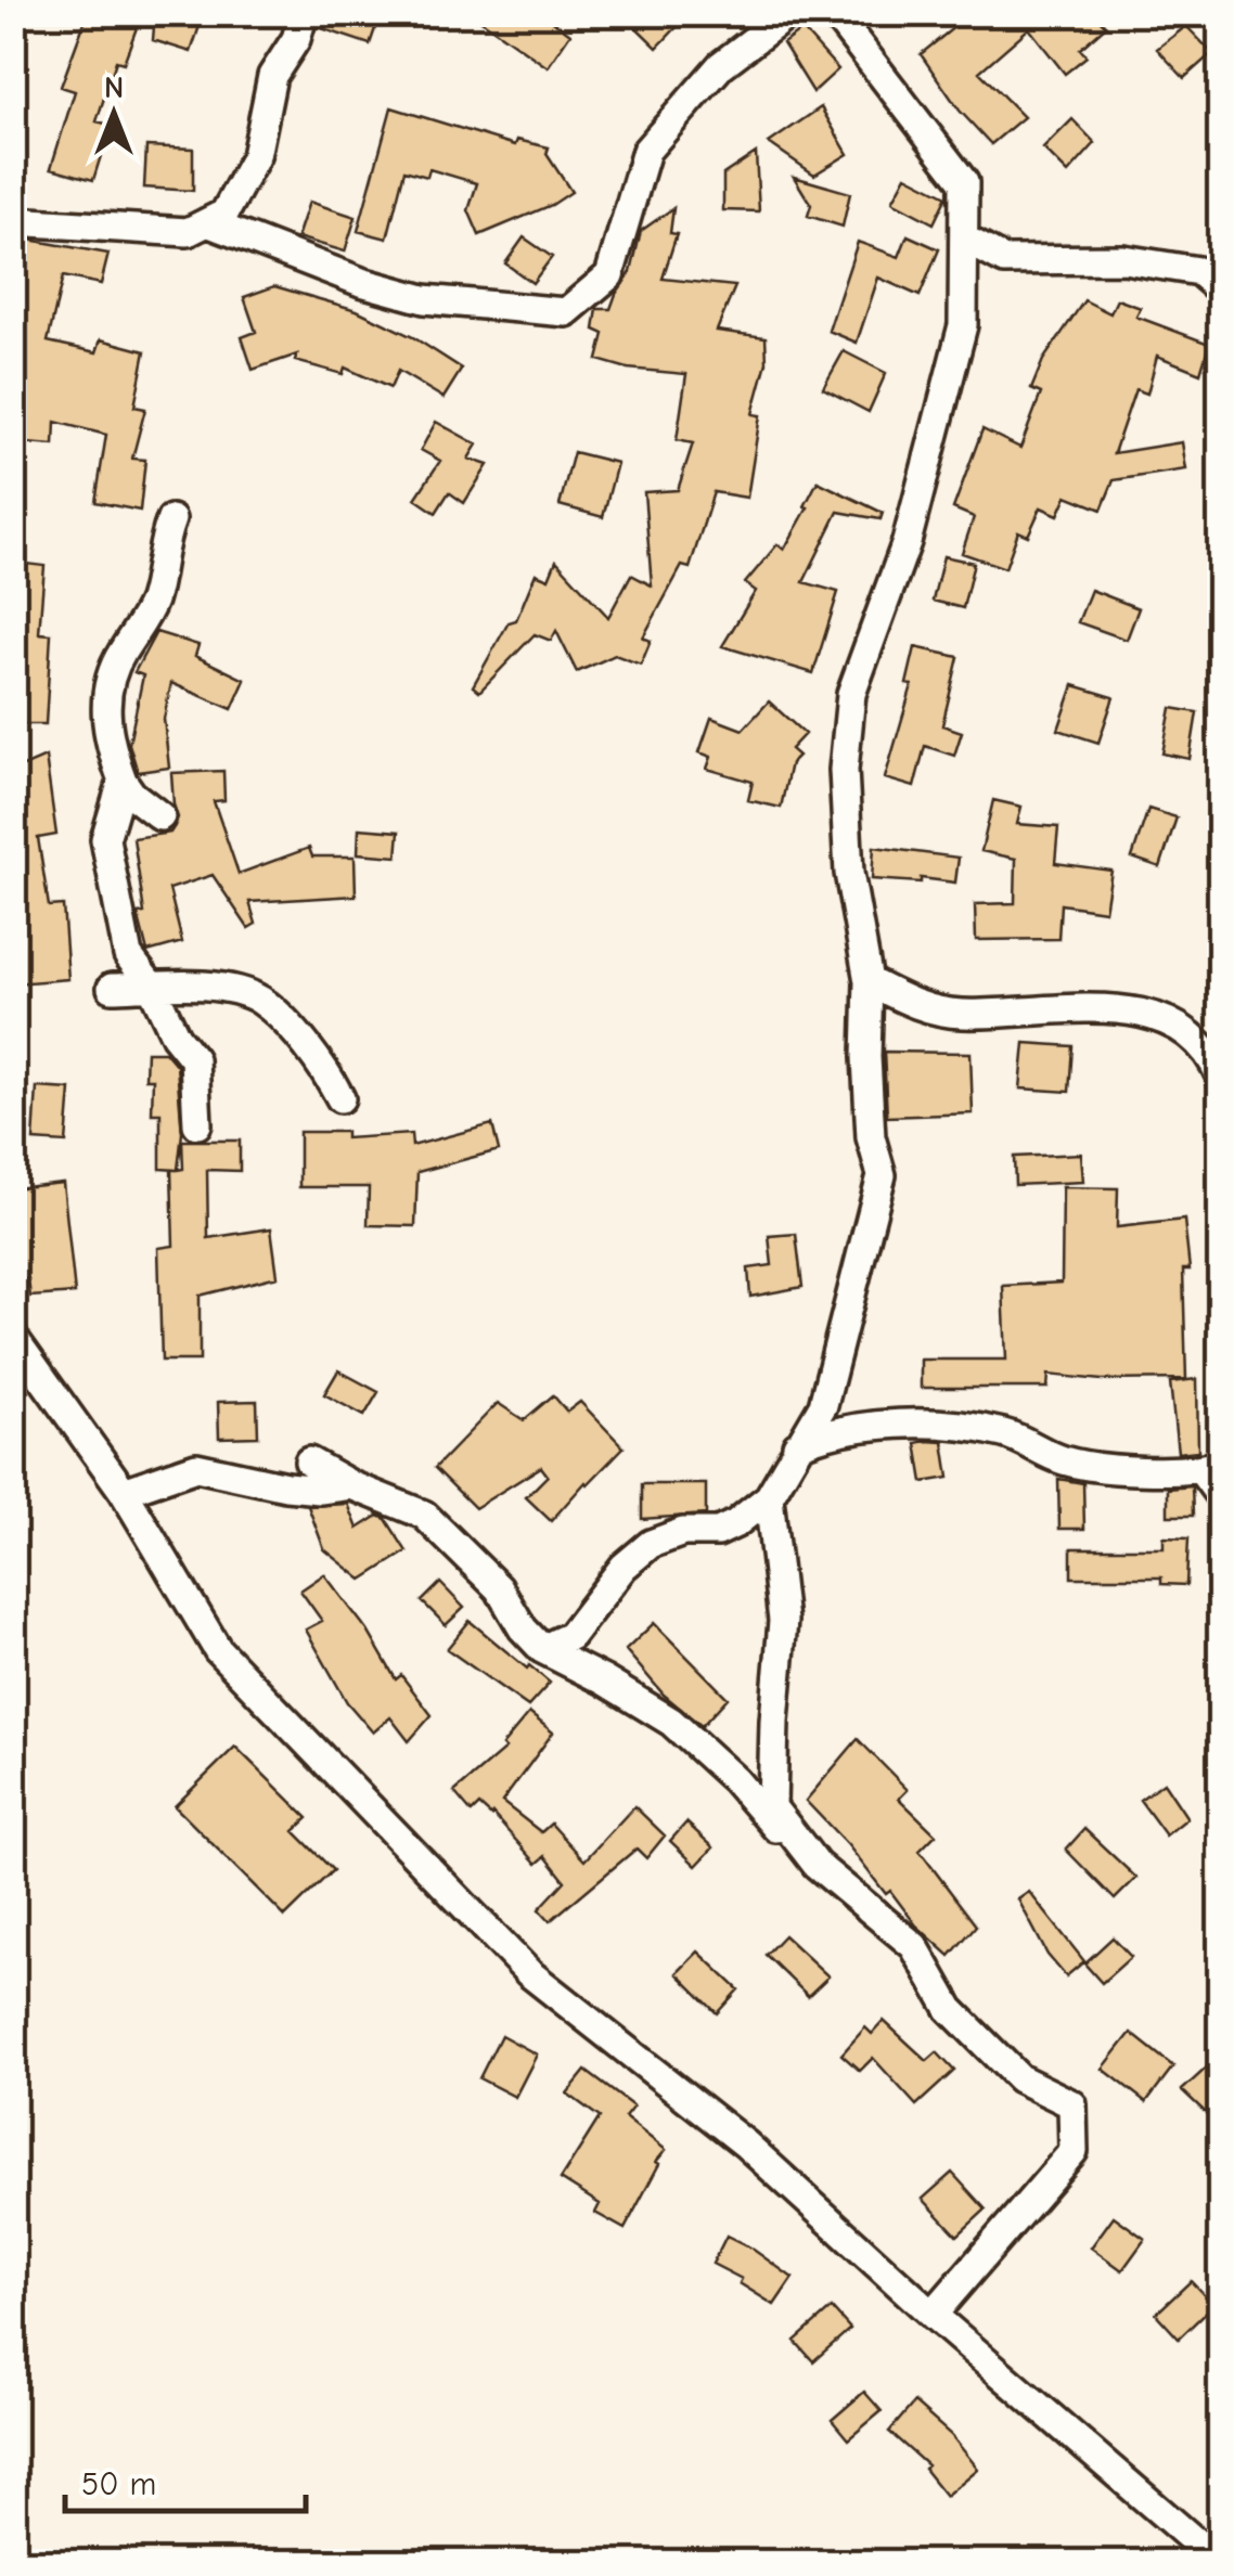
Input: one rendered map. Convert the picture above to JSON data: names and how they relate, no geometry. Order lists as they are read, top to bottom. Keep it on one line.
{"scale_bar":"50 m","north":"top"}
